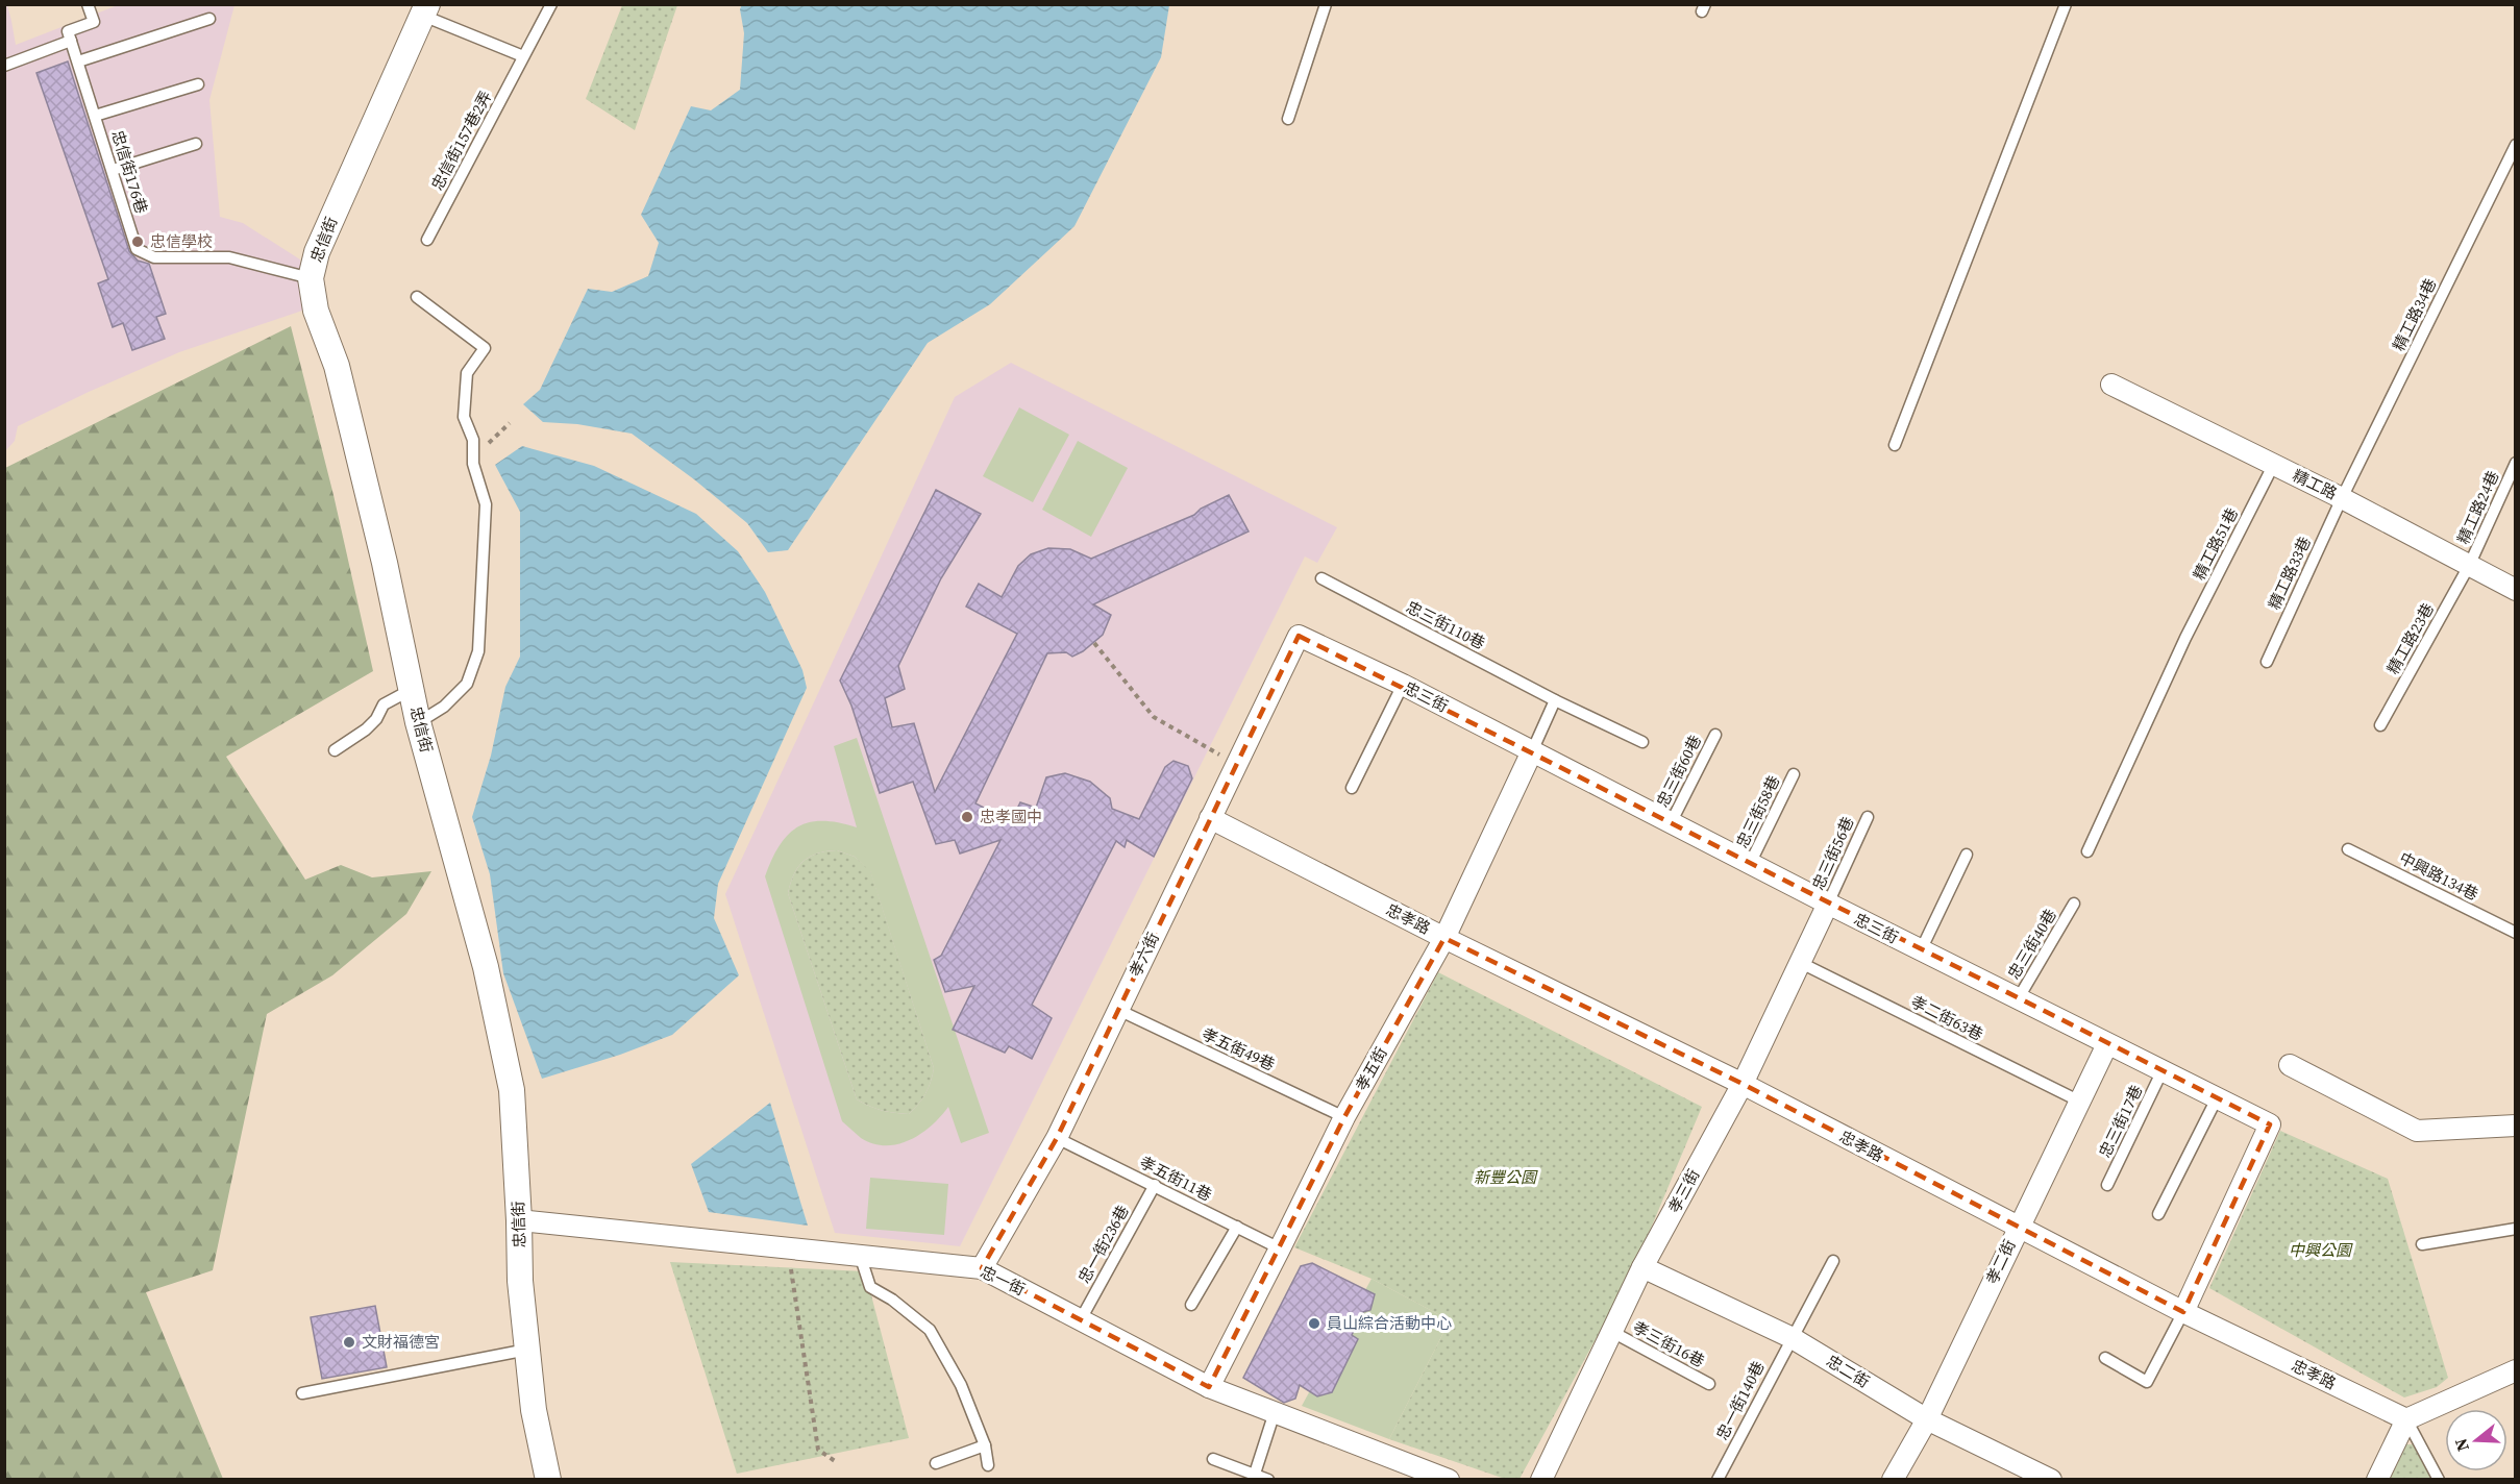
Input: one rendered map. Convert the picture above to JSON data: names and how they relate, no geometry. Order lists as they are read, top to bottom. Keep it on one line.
{"streets":{"street":["忠信街","精工路","忠三街","忠孝路","孝六街","孝五街","孝三街","孝二街","忠一街","忠二街"],"lane":["忠信街157巷2弄","忠信街176巷","精工路34巷","精工路24巷","精工路51巷","精工路33巷","忠三街110巷","精工路23巷","忠三街60巷","忠三街58巷","忠三街56巷","中興路134巷","忠三街40巷","孝二街63巷","孝五街49巷","忠三街17巷","孝五街11巷","忠一街236巷","孝三街16巷","忠一街140巷"]},"crossings":[["忠信街176巷","忠信街"],["忠信街","忠一街"],["精工路34巷","精工路"],["精工路34巷","精工路33巷"],["精工路","精工路24巷"],["精工路","精工路51巷"],["精工路","精工路33巷"],["精工路","精工路23巷"],["精工路24巷","精工路23巷"],["忠三街","忠三街60巷"],["忠三街","忠三街58巷"],["忠三街","忠三街56巷"],["忠三街","忠孝路"],["忠三街","忠三街40巷"],["忠三街","孝六街"],["忠三街","孝五街"],["忠三街","忠三街17巷"],["忠三街","孝三街"],["忠三街","孝二街"],["忠三街56巷","孝三街"],["忠孝路","孝六街"],["忠孝路","孝五街"],["忠孝路","孝三街"],["忠孝路","孝二街"],["孝六街","孝五街49巷"],["孝六街","孝五街11巷"],["孝六街","忠一街"],["孝二街63巷","孝三街"],["孝二街63巷","孝二街"],["孝五街49巷","孝五街"],["孝五街","孝五街11巷"],["孝五街","忠一街"],["孝五街11巷","忠一街236巷"],["孝三街","孝三街16巷"],["孝三街","忠二街"],["忠一街236巷","忠一街"],["孝二街","忠二街"],["忠二街","忠一街140巷"]],"parks":["新豐公園","中興公園"],"places":["忠信學校","忠孝國中","員山綜合活動中心","文財福德宮"],"north":"left"}
